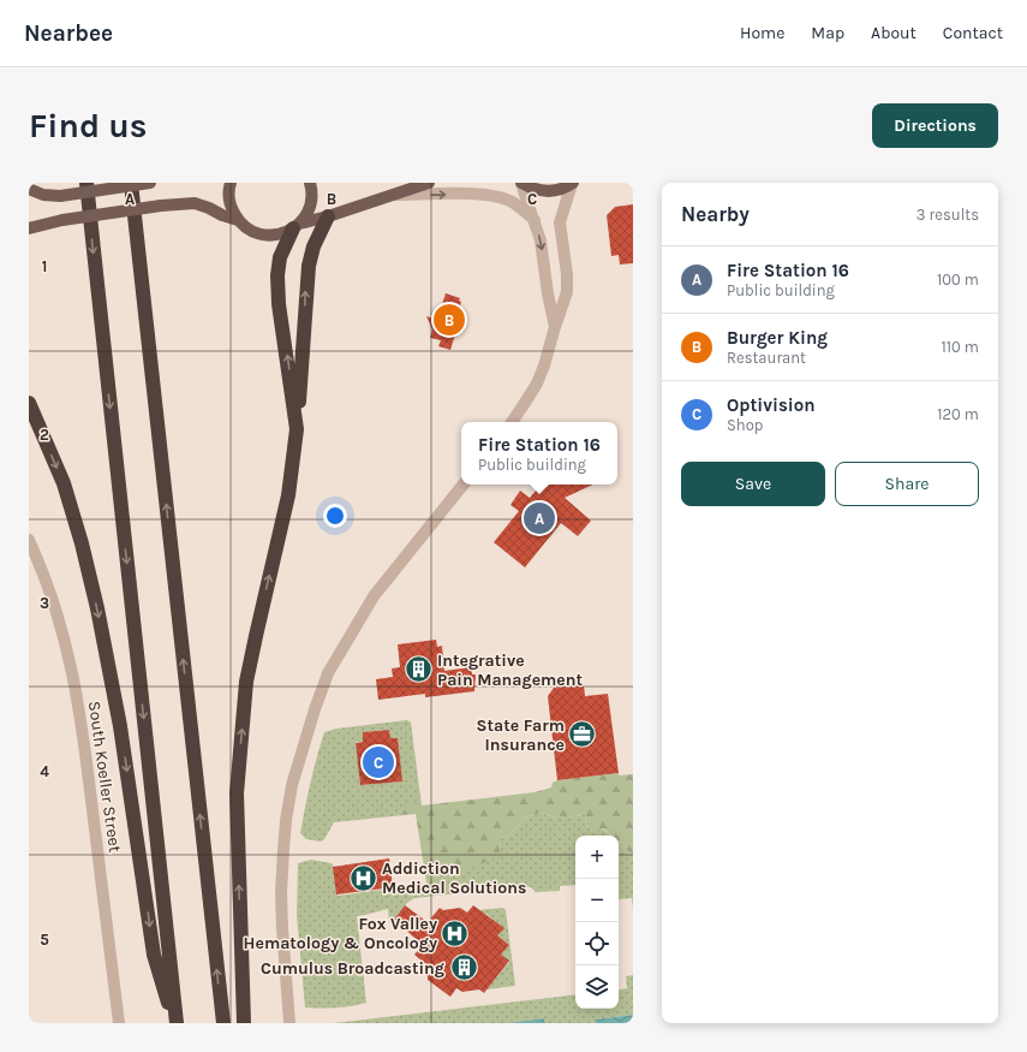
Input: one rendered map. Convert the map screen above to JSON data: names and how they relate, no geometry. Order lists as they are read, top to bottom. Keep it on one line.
{"streets":{"street":["South Koeller Street"]},"places":{"building":["Integrative Pain Management","Cumulus Broadcasting"],"office":["State Farm Insurance"],"hospital":["Addiction Medical Solutions","Fox Valley Hematology & Oncology"]},"page":{"header":"Nearbee","nav":["Home","Map","About","Contact"],"buttons":["Directions",["Save","Share"]],"title":"Find us","heading":["Nearby","3 results"],"list":[{"mark":"A","name":"Fire Station 16","note":"Public building","value":"100 m"},{"mark":"B","name":"Burger King","note":"Restaurant","value":"110 m"},{"mark":"C","name":"Optivision","note":"Shop","value":"120 m"}],"pins":["B","A","C"],"popup":["Fire Station 16","Public building"],"map_buttons":["+","−"]},"grid":{"columns":["A","B","C"],"rows":["1","2","3","4","5"]}}
